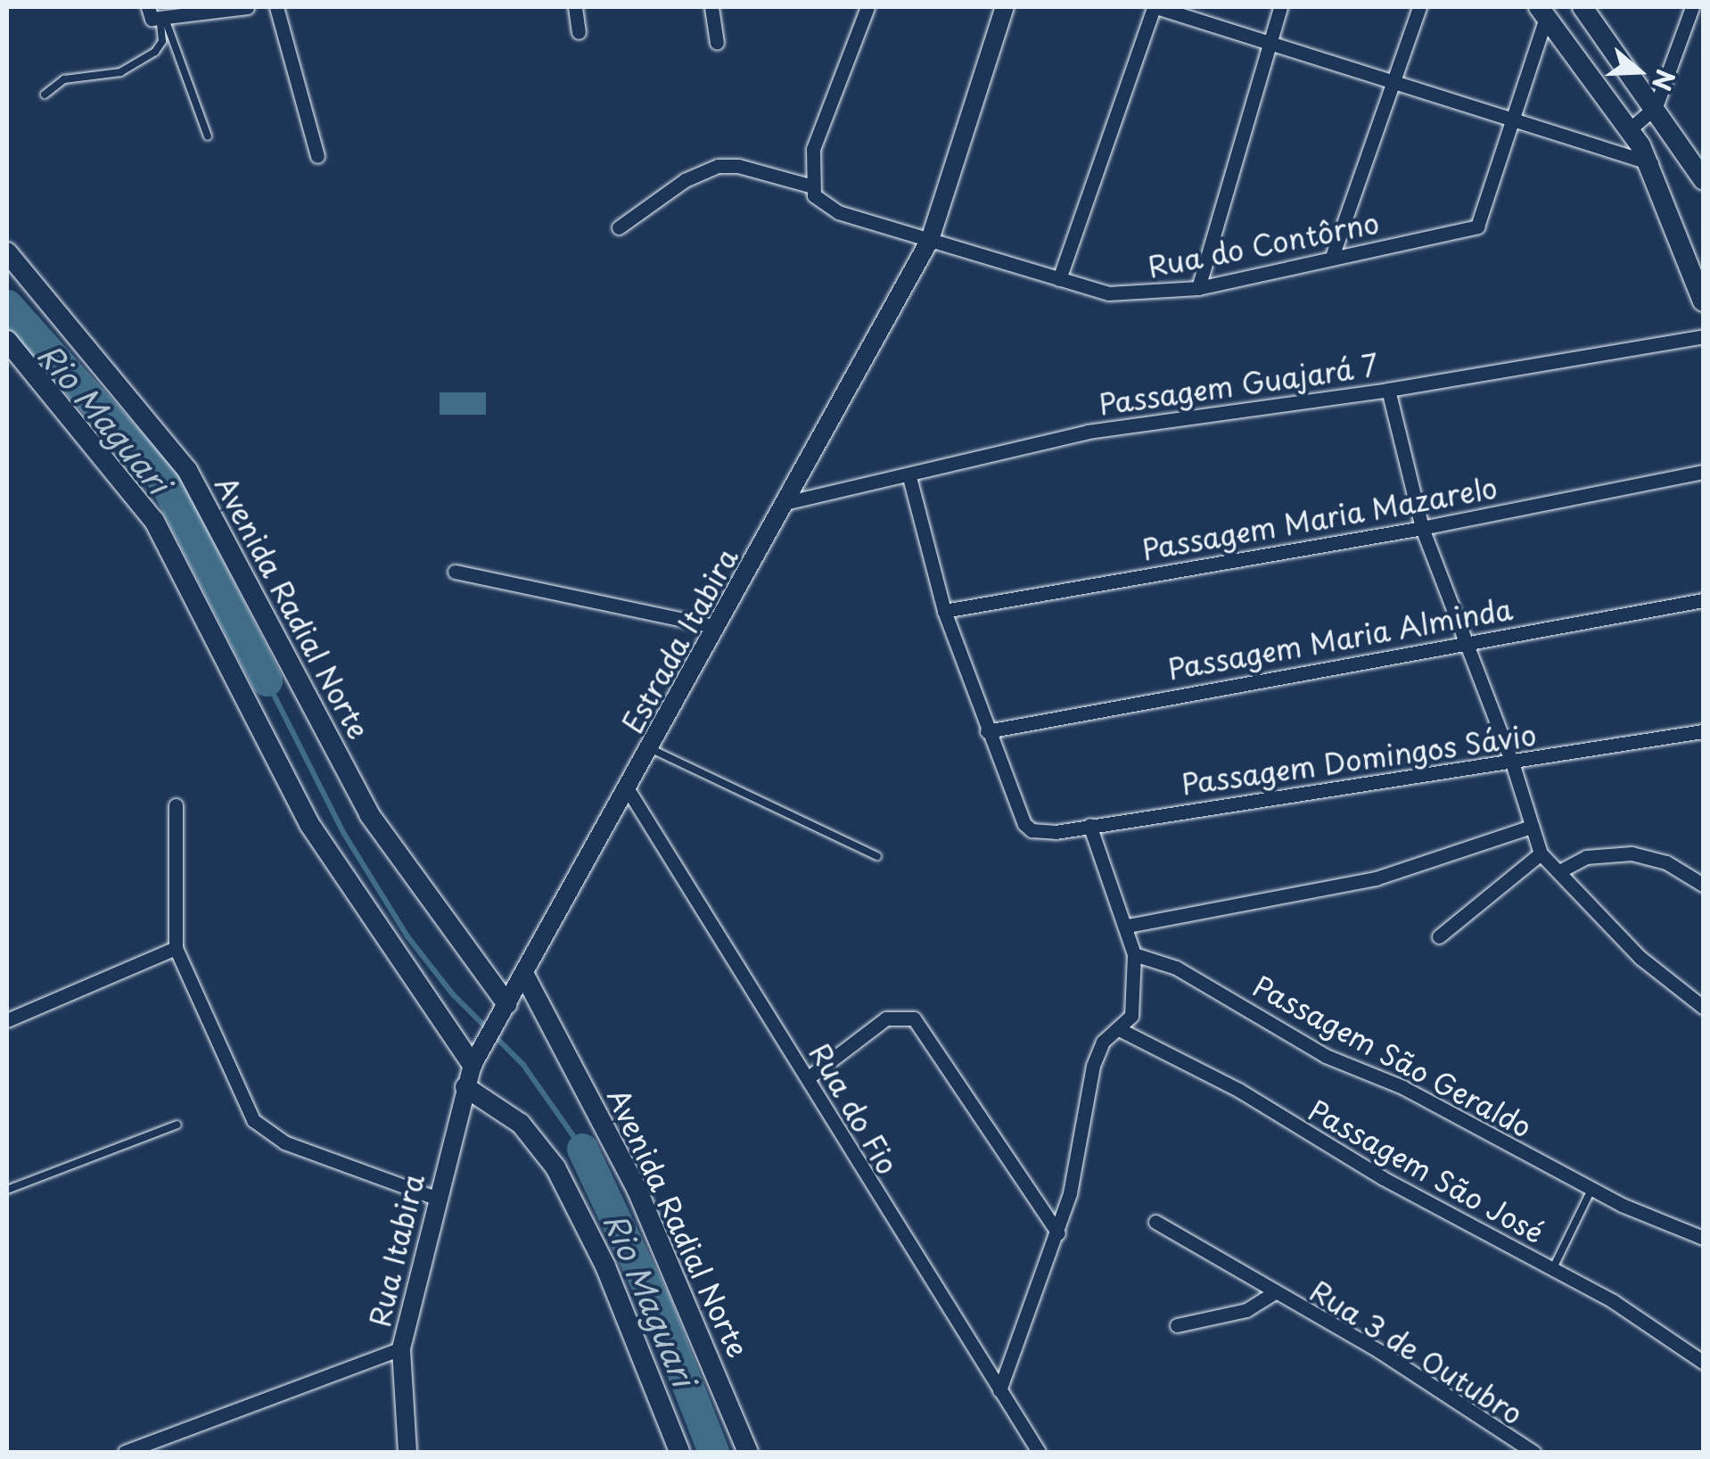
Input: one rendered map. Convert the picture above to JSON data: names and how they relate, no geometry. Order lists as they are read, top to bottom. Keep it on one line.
{"streets":{"main road":["Avenida Radial Norte"],"street":["Rua do Contôrno","Passagem Guajará 7","Passagem Maria Mazarelo","Passagem Maria Alminda","Estrada Itabira","Passagem Domingos Sávio","Passagem São Geraldo","Rua do Fio","Passagem São José","Rua Itabira","Rua 3 de Outubro"]},"crossings":[["Rua do Contôrno","Estrada Itabira"],["Passagem Guajará 7","Estrada Itabira"],["Avenida Radial Norte","Estrada Itabira"],["Passagem Maria Alminda","Passagem Domingos Sávio"],["Estrada Itabira","Rua do Fio"],["Estrada Itabira","Rua Itabira"]],"water":["Rio Maguari"],"north":"right"}
